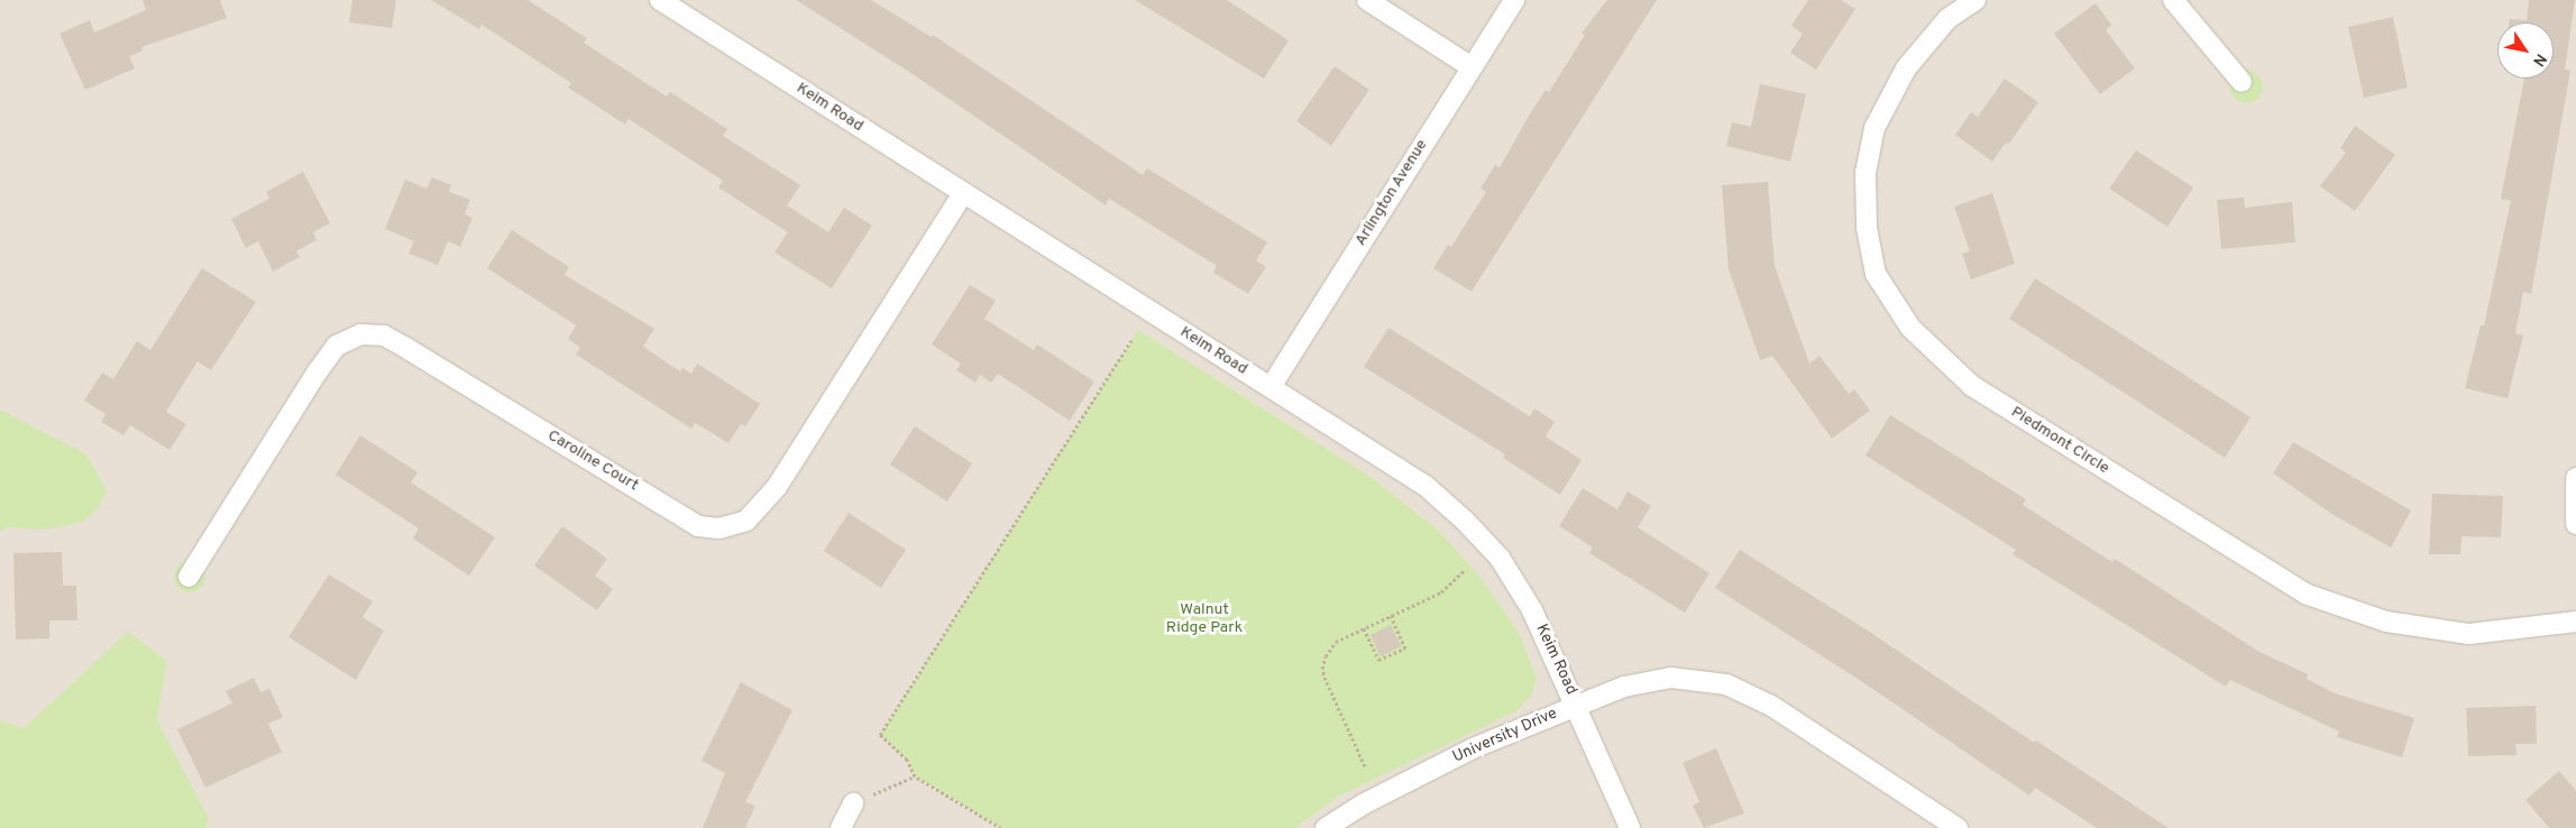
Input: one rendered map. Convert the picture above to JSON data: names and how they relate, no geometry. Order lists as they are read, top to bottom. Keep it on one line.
{"streets":{"street":["Keim Road","Arlington Avenue","Piedmont Circle","Caroline Court","University Drive"]},"crossings":[["Keim Road","Arlington Avenue"],["Keim Road","Caroline Court"],["Keim Road","University Drive"]],"parks":["Walnut Ridge Park"],"north":"bottom right"}
